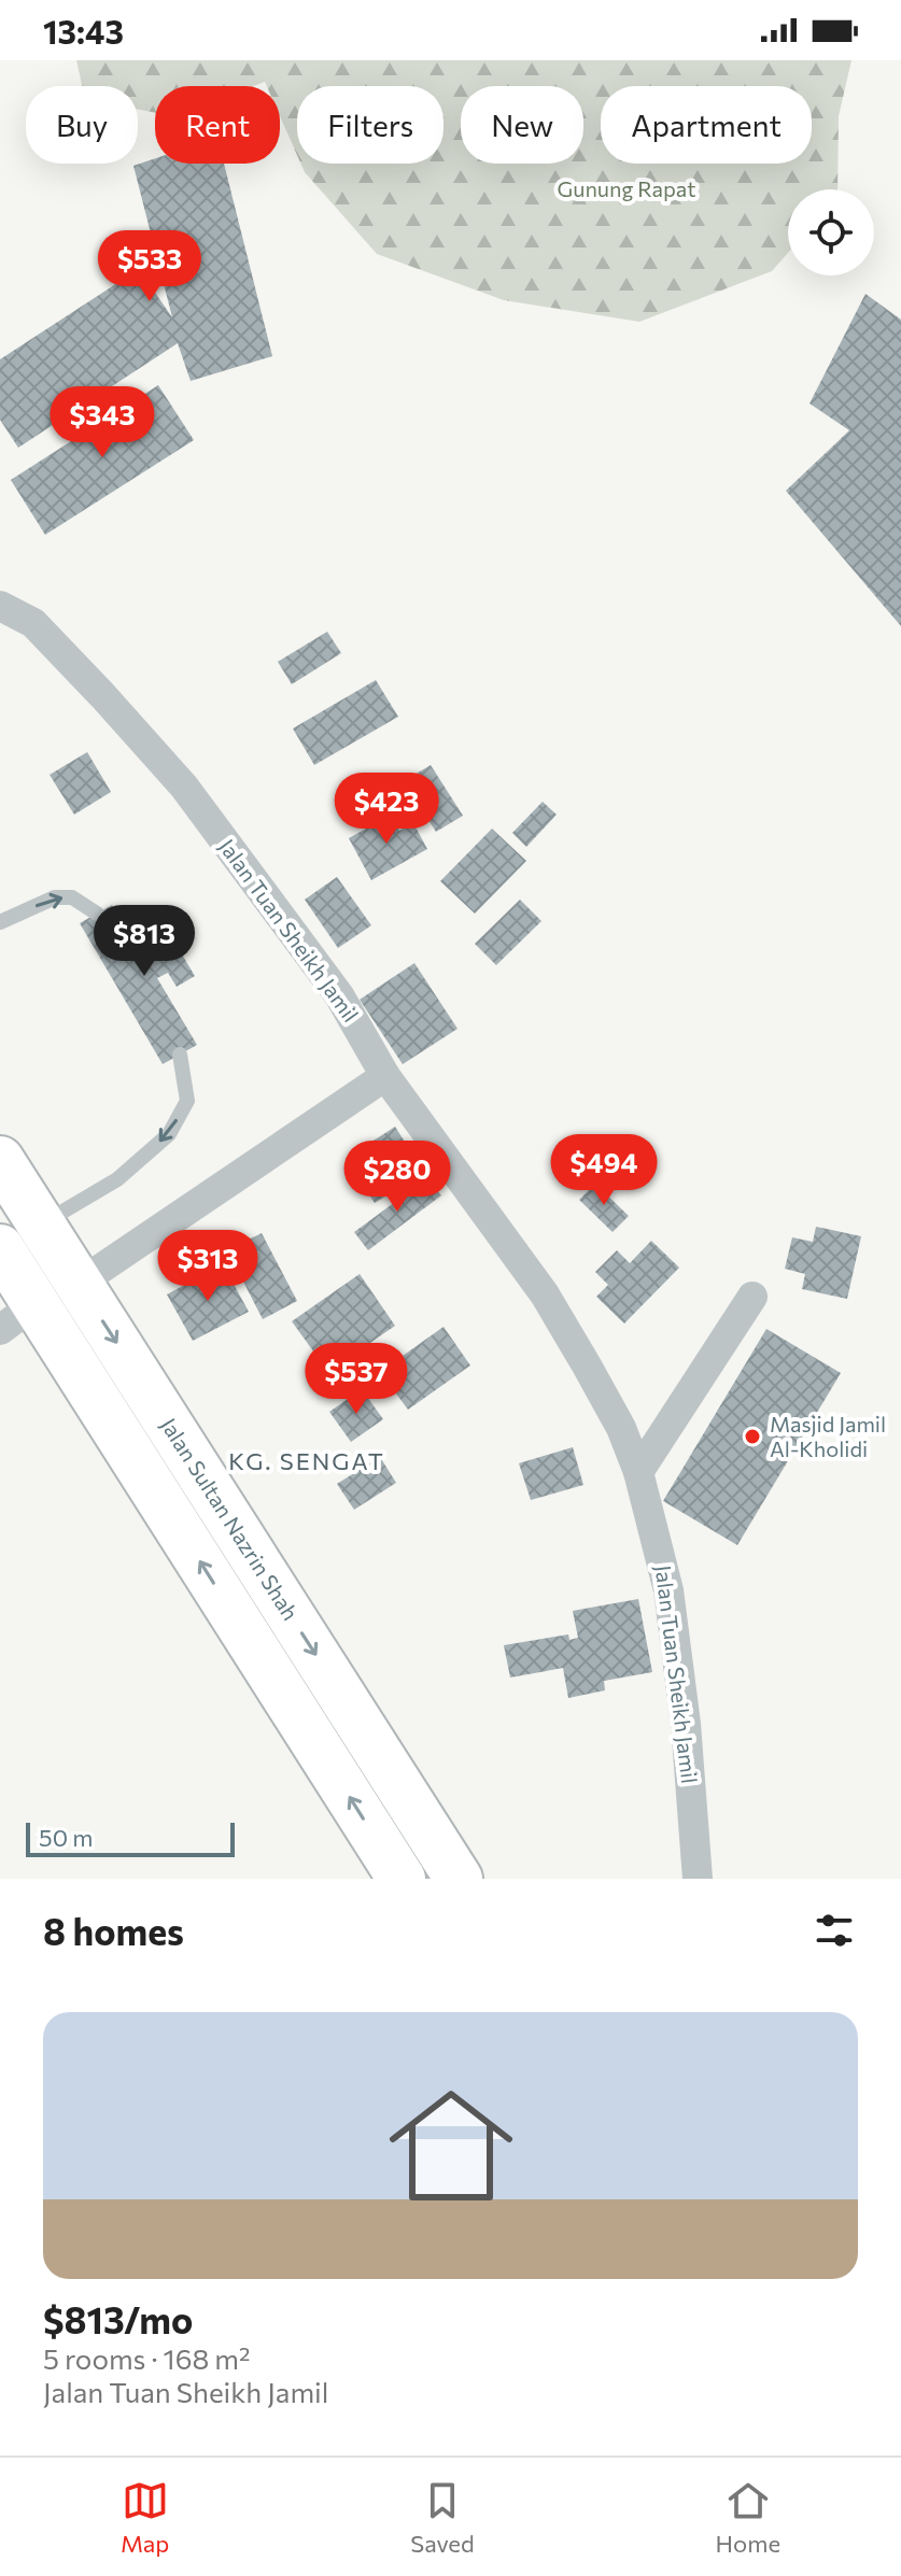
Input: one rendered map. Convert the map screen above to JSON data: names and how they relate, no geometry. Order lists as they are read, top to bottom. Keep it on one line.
{"streets":{"highway":["Jalan Sultan Nazrin Shah"],"street":["Jalan Tuan Sheikh Jamil"]},"districts":["KG. SENGAT"],"parks":["Gunung Rapat"],"places":["Masjid Jamil Al-Kholidi"],"scale_bar":"50 m","page":{"status":"13:43","chip":["Buy","Rent","Filters","New","Apartment"],"price":["$533","$343","$423","$813","$494","$280","$313","$537"],"scale":"50 m","heading":"8 homes","list":[{"name":"$813/mo","note":"5 rooms · 168 m² · Jalan Tuan Sheikh Jamil"}],"tabs":["Map","Saved","Home"]}}
